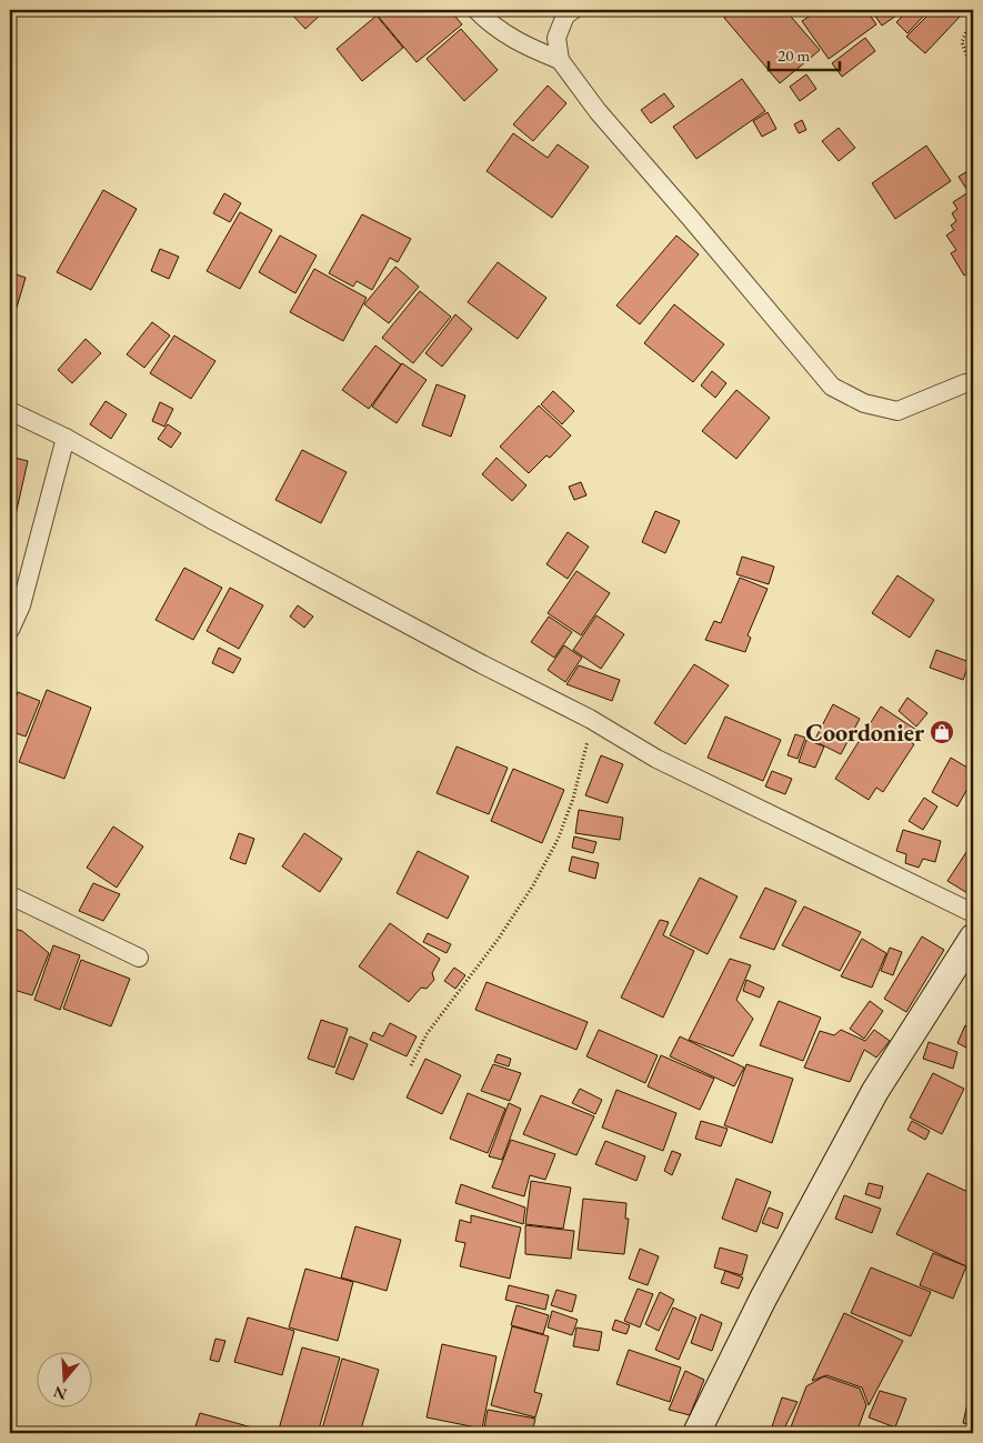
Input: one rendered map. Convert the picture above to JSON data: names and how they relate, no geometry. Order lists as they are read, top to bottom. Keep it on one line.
{"places":{"shop":["Coordonier"]},"scale_bar":"20 m","north":"bottom"}
